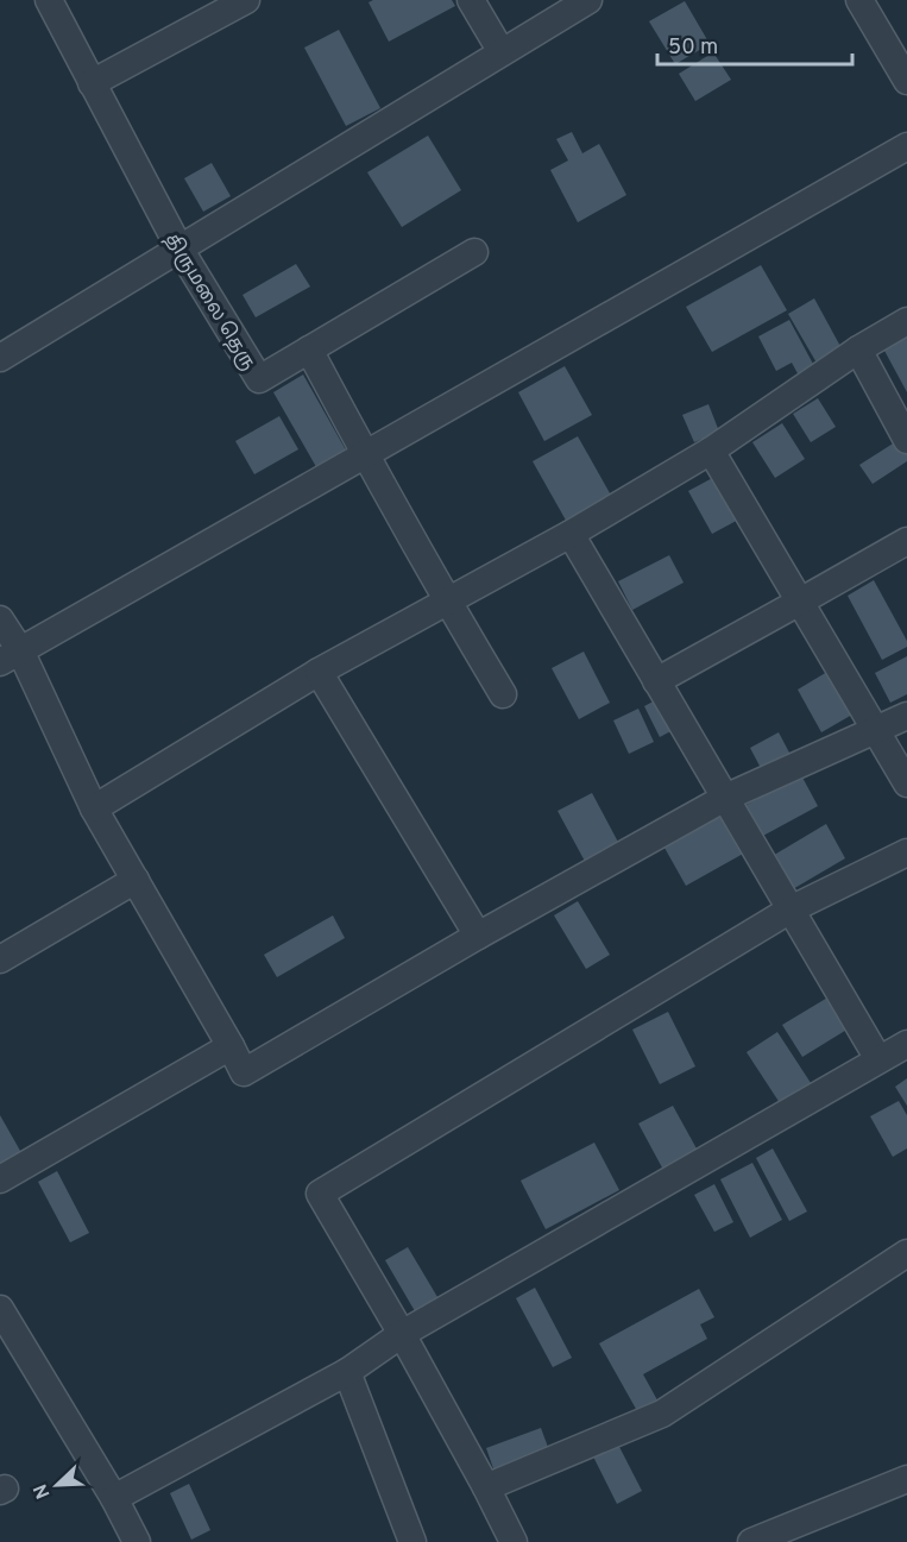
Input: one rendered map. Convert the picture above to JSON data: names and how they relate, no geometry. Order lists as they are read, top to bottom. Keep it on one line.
{"streets":{"street":["திருமலை தெரு"]},"scale_bar":"50 m","north":"bottom left"}
